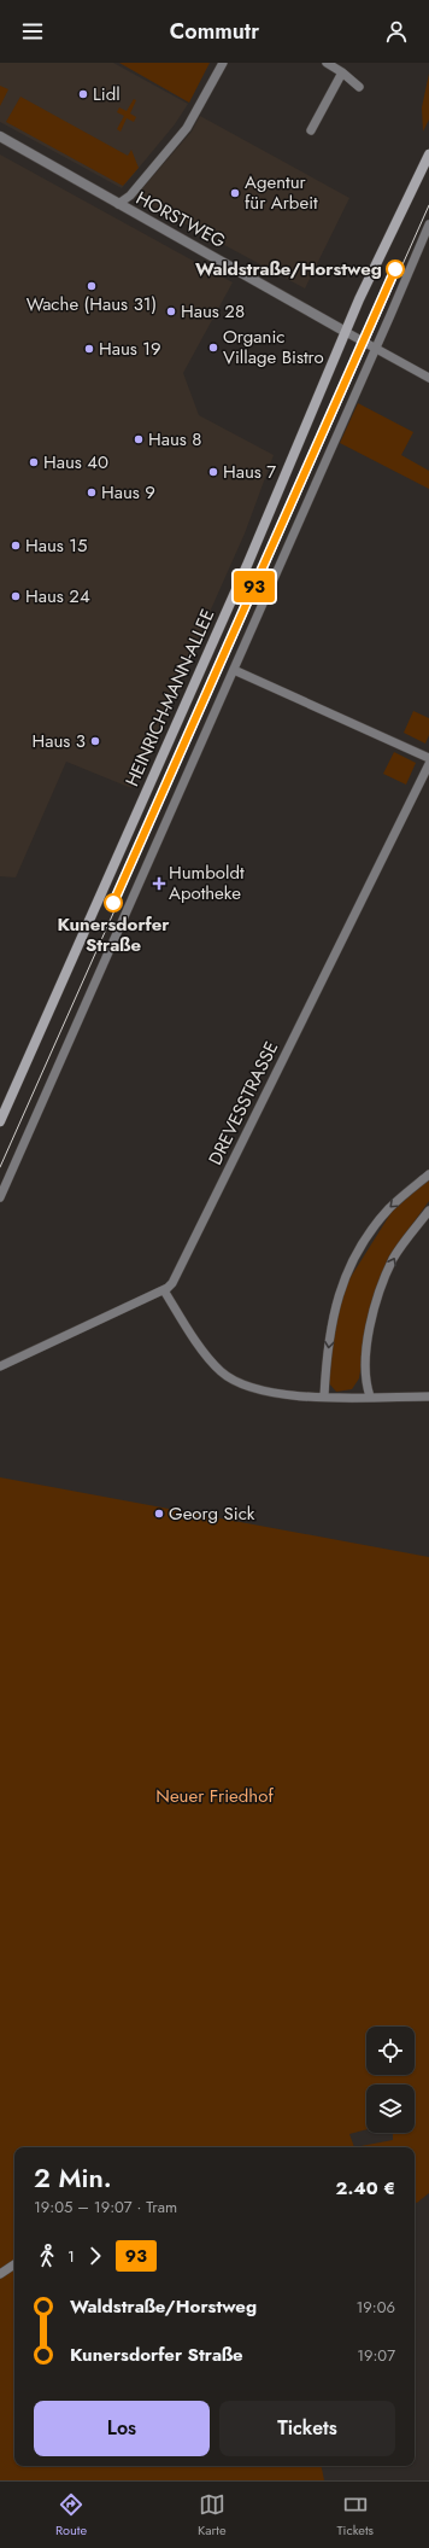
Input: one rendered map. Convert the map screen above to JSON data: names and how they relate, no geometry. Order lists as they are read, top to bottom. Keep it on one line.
{"streets":{"main road":["HEINRICH-MANN-ALLEE"],"street":["HORSTWEG","DREVESSTRASSE"]},"crossings":[["HORSTWEG","HEINRICH-MANN-ALLEE"]],"parks":["Neuer Friedhof"],"places":{"other":["Lidl","Agentur für Arbeit","Waldstraße/Horstweg","Wache (Haus 31)","Haus 28","Organic Village Bistro","Haus 19","Haus 8","Haus 40","Haus 7","Haus 9","Haus 15","Haus 24","Haus 3","Kunersdorfer Straße","Georg Sick"],"health":["Humboldt Apotheke"]},"lines":["tram line 93"],"page":{"header":"Commutr","on_map":"93","heading":["2 Min.","19:05 – 19:07 · Tram","2.40 €"],"legs":["1","93"],"list":[{"name":"Waldstraße/Horstweg","value":"19:06"},{"name":"Kunersdorfer Straße","value":"19:07"}],"buttons":["Los","Tickets"],"tabs":["Route","Karte","Tickets"]}}
